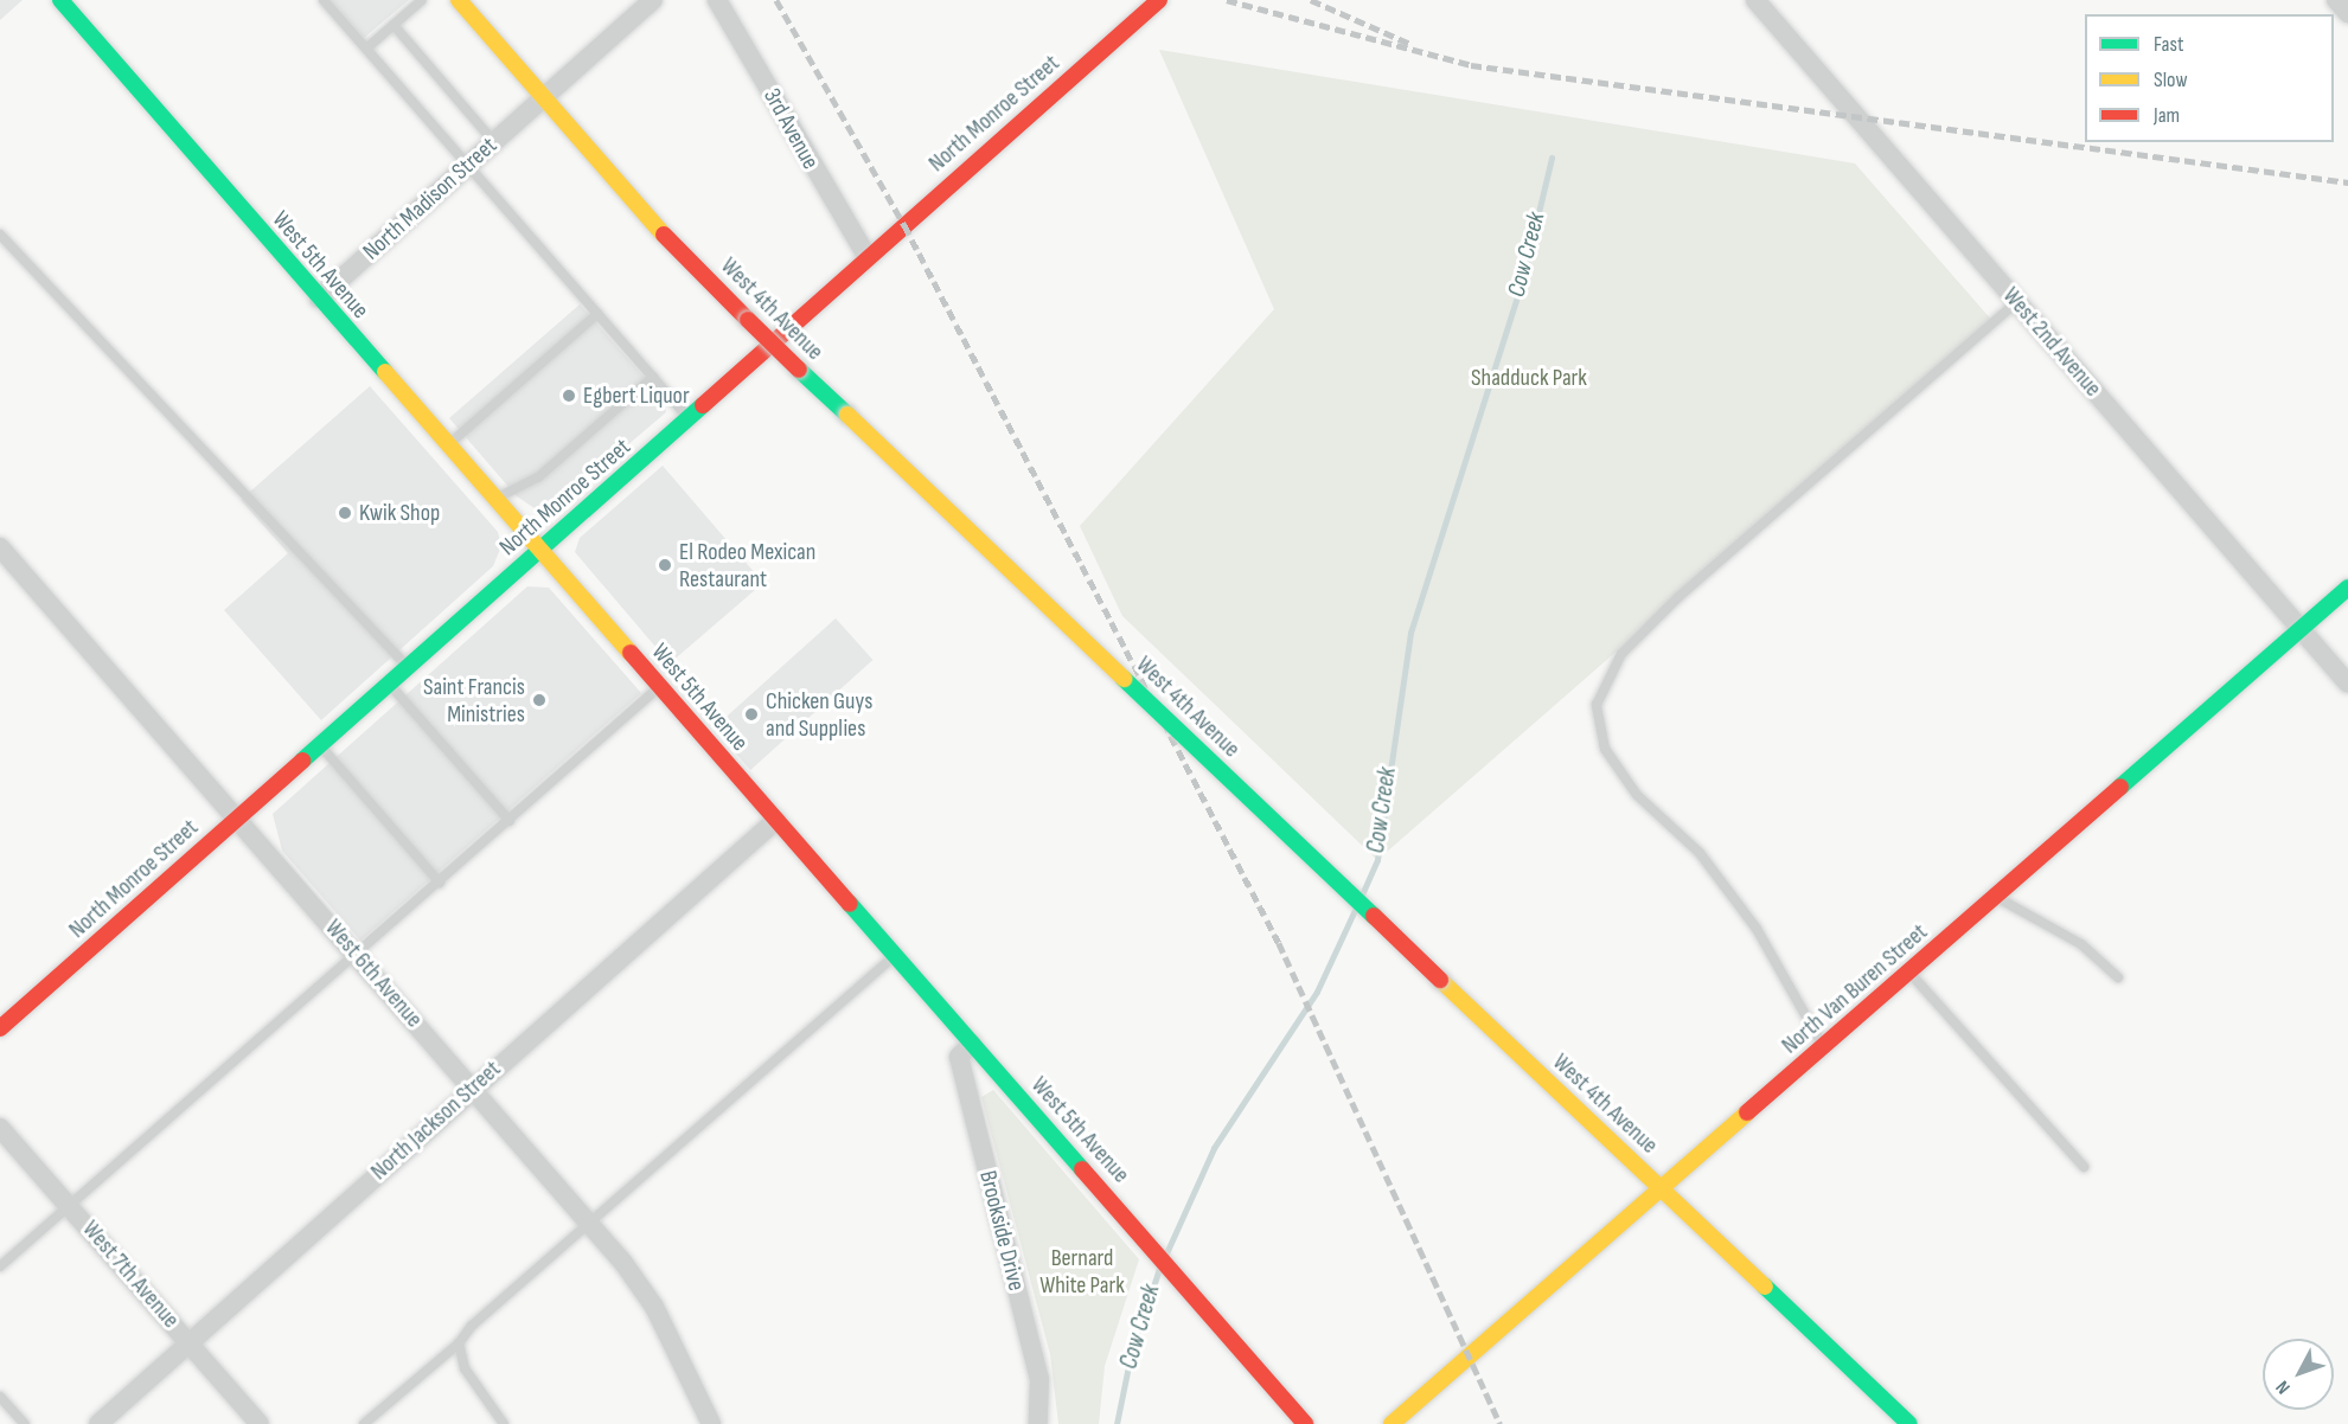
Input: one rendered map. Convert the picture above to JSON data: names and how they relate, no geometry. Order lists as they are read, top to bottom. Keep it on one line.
{"streets":{"street":["North Monroe Street","3rd Avenue","North Madison Street","West 5th Avenue","West 4th Avenue","West 2nd Avenue","West 6th Avenue","North Van Buren Street","North Jackson Street","Brookside Drive","West 7th Avenue"]},"crossings":[["North Monroe Street","3rd Avenue"],["North Monroe Street","West 5th Avenue"],["North Monroe Street","West 6th Avenue"],["North Madison Street","West 5th Avenue"],["North Madison Street","West 4th Avenue"],["West 5th Avenue","North Jackson Street"],["West 5th Avenue","Brookside Drive"],["West 4th Avenue","North Van Buren Street"],["West 2nd Avenue","North Van Buren Street"],["West 6th Avenue","North Jackson Street"],["North Jackson Street","West 7th Avenue"]],"water":["Cow Creek"],"parks":["Shadduck Park","Bernard White Park"],"places":["Egbert Liquor","Kwik Shop","El Rodeo Mexican Restaurant","Saint Francis Ministries","Chicken Guys and Supplies"],"legend":["Fast","Slow","Jam"],"north":"bottom left"}
